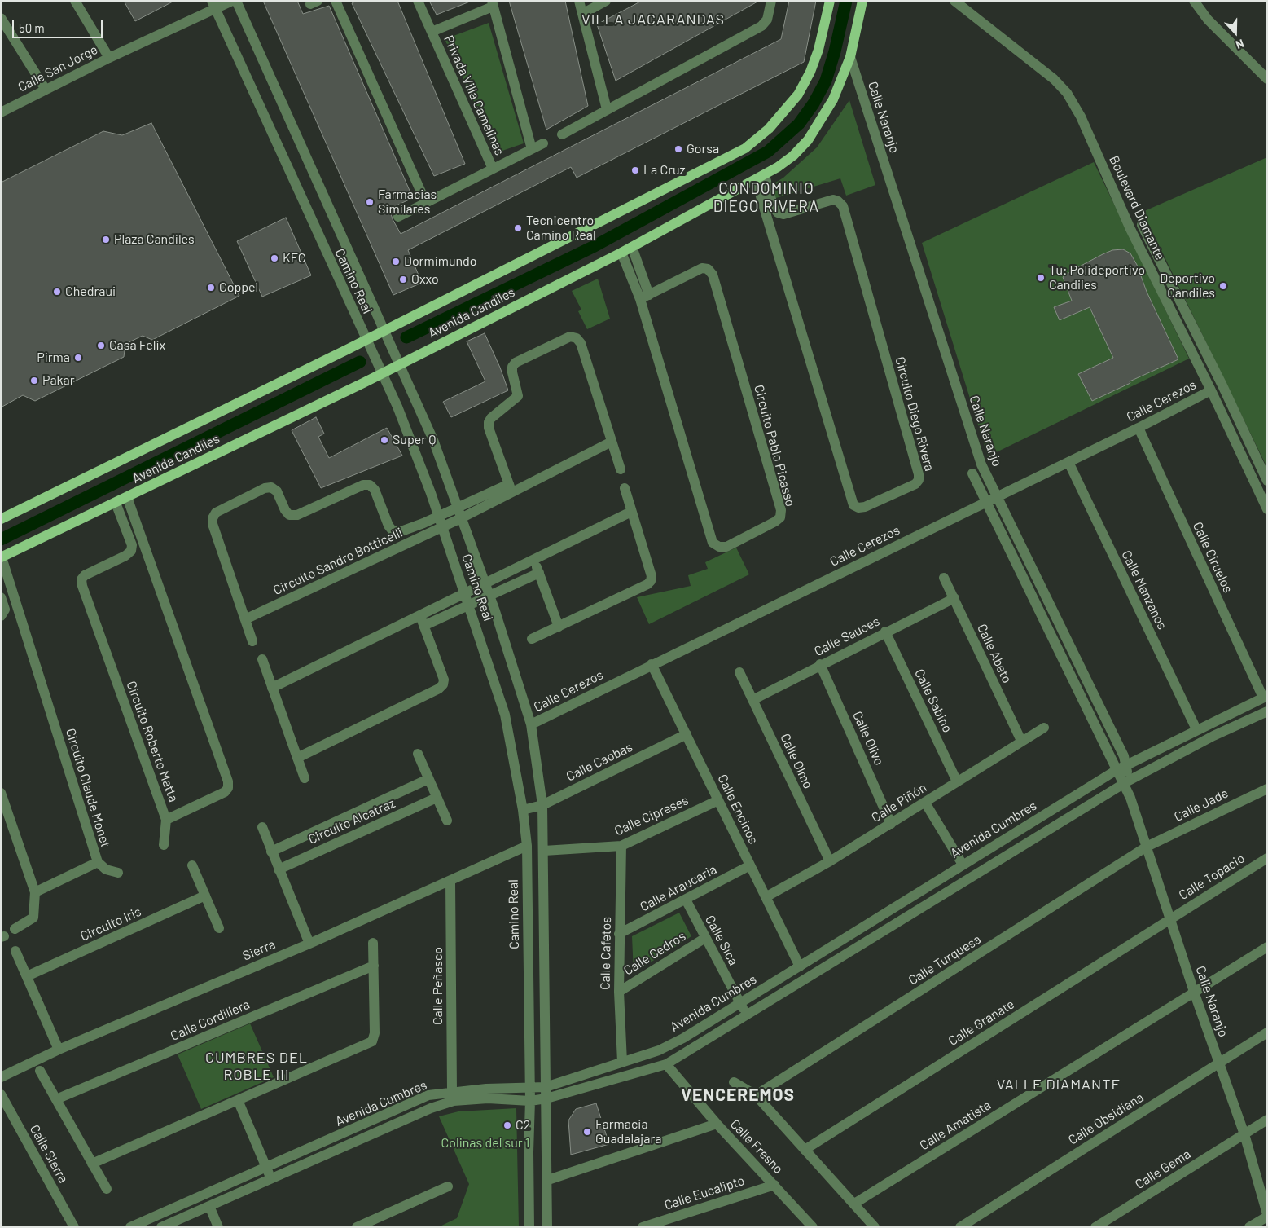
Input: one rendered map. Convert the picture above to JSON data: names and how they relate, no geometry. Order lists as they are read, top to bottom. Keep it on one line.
{"streets":{"main road":["Avenida Candiles"],"street":["Calle San Jorge","Privada Villa Camelinas","Calle Naranjo","Boulevard Diamante","Camino Real","Calle Cerezos","Circuito Diego Rivera","Circuito Pablo Picasso","Calle Ciruelos","Circuito Sandro Botticelli","Calle Manzanos","Calle Sauces","Calle Abeto","Calle Sabino","Calle Olivo","Circuito Roberto Matta","Calle Olmo","Calle Caobas","Circuito Claude Monet","Calle Piñón","Calle Jade","Calle Encinos","Calle Cipreses","Circuito Alcatraz","Avenida Cumbres","Calle Topacio","Calle Araucaria","Circuito Iris","Calle Sica","Sierra","Calle Cafetos","Calle Cedros","Calle Turquesa","Calle Peñasco","Calle Cordillera","Calle Granate","Calle Obsidiana","Calle Amatista","Calle Fresno","Calle Sierra","Calle Gema","Calle Eucalipto"]},"crossings":[["Calle San Jorge","Camino Real"],["Calle Naranjo","Avenida Candiles"],["Calle Naranjo","Calle Cerezos"],["Calle Naranjo","Calle Jade"],["Calle Naranjo","Avenida Cumbres"],["Calle Naranjo","Calle Topacio"],["Calle Naranjo","Calle Turquesa"],["Calle Naranjo","Calle Granate"],["Calle Naranjo","Calle Obsidiana"],["Calle Naranjo","Calle Amatista"],["Calle Naranjo","Calle Gema"],["Boulevard Diamante","Calle Cerezos"],["Camino Real","Avenida Candiles"],["Camino Real","Calle Cerezos"],["Camino Real","Circuito Sandro Botticelli"],["Camino Real","Calle Caobas"],["Camino Real","Calle Cipreses"],["Camino Real","Avenida Cumbres"],["Camino Real","Sierra"],["Avenida Candiles","Circuito Diego Rivera"],["Avenida Candiles","Circuito Pablo Picasso"],["Avenida Candiles","Circuito Roberto Matta"],["Avenida Candiles","Circuito Claude Monet"],["Calle Cerezos","Calle Ciruelos"],["Calle Cerezos","Calle Manzanos"],["Calle Cerezos","Calle Encinos"],["Calle Ciruelos","Avenida Cumbres"],["Calle Manzanos","Avenida Cumbres"],["Calle Sauces","Calle Abeto"],["Calle Sauces","Calle Sabino"],["Calle Sauces","Calle Olivo"],["Calle Sauces","Calle Olmo"],["Calle Abeto","Calle Piñón"],["Calle Sabino","Calle Piñón"],["Calle Olivo","Calle Piñón"],["Calle Olmo","Calle Piñón"],["Calle Caobas","Calle Encinos"],["Calle Piñón","Calle Encinos"],["Calle Jade","Calle Turquesa"],["Calle Encinos","Calle Cipreses"],["Calle Encinos","Avenida Cumbres"],["Calle Encinos","Calle Araucaria"],["Calle Cipreses","Calle Cafetos"],["Avenida Cumbres","Calle Sica"],["Avenida Cumbres","Calle Cafetos"],["Avenida Cumbres","Calle Peñasco"],["Avenida Cumbres","Calle Fresno"],["Calle Topacio","Calle Granate"],["Calle Araucaria","Calle Sica"],["Calle Araucaria","Calle Cafetos"],["Calle Sica","Calle Cedros"],["Sierra","Calle Peñasco"],["Calle Cafetos","Calle Cedros"],["Calle Fresno","Calle Eucalipto"]],"districts":["VILLA JACARANDAS","CONDOMINIO DIEGO RIVERA","CUMBRES DEL ROBLE III","VALLE DIAMANTE","VENCEREMOS"],"parks":["Colinas del sur 1"],"places":["Gorsa","La Cruz","Farmacias Similares","Tecnicentro Camino Real","Plaza Candiles","KFC","Dormimundo","Tu: Polideportivo Candiles","Oxxo","Deportivo Candiles","Coppel","Chedraui","Casa Felix","Pirma","Pakar","Super Q","C2","Farmacia Guadalajara"],"scale_bar":"50 m","north":"bottom"}
